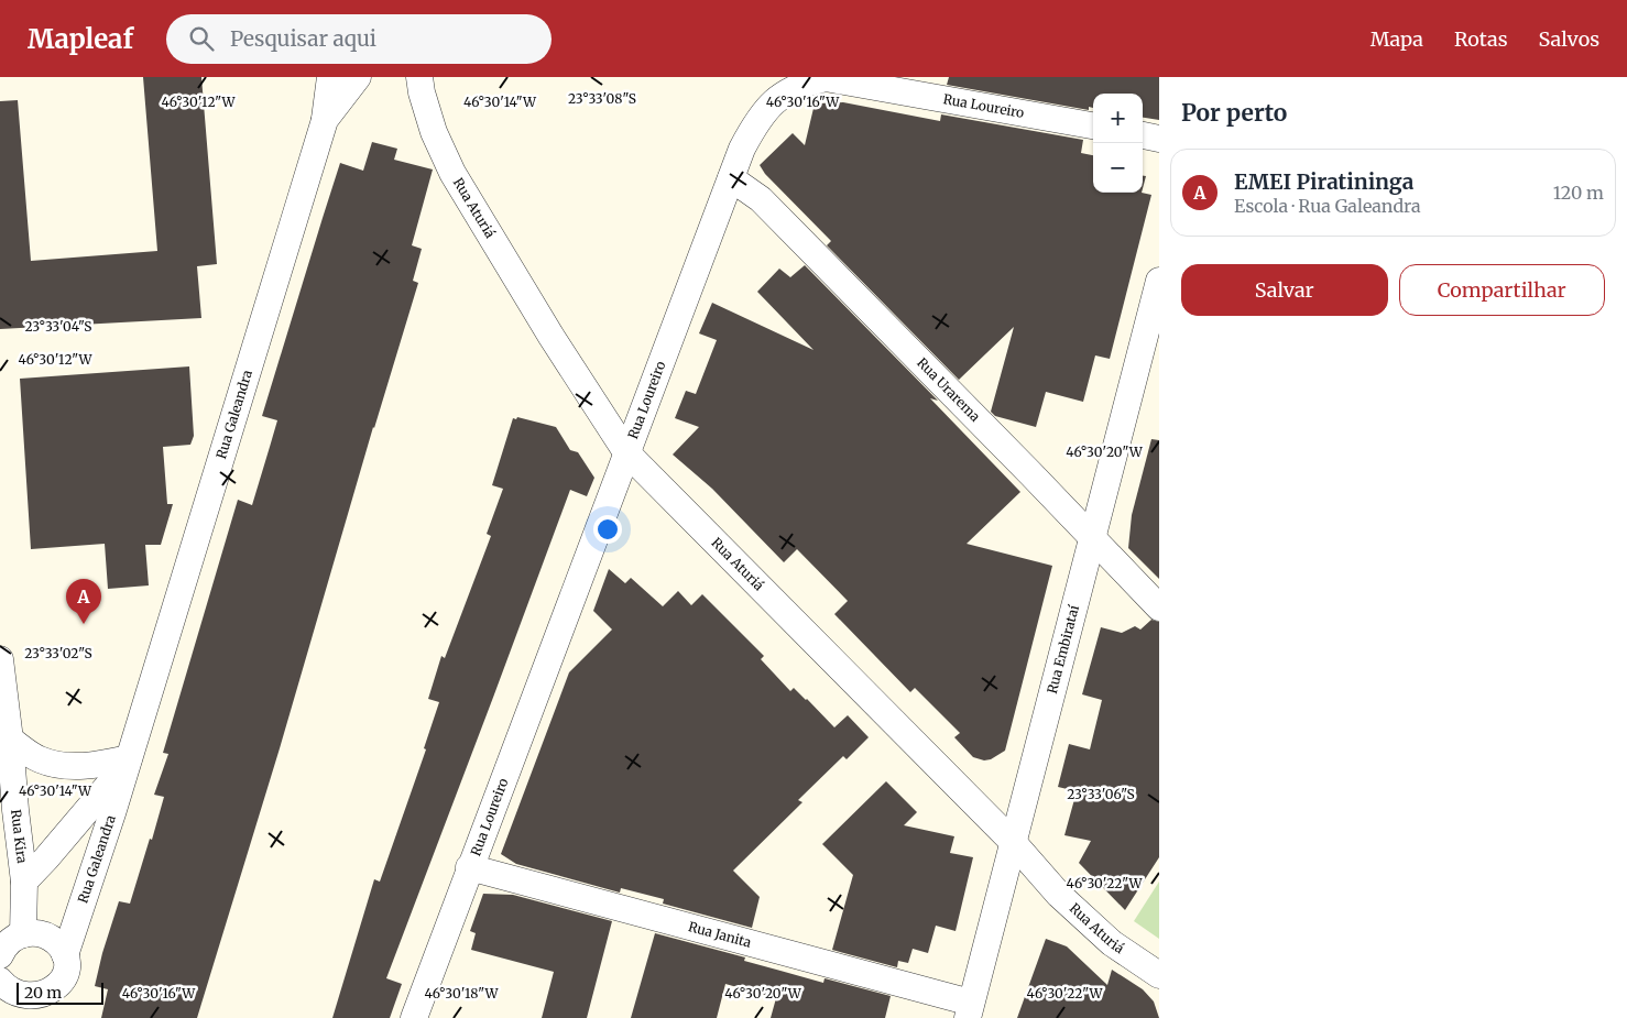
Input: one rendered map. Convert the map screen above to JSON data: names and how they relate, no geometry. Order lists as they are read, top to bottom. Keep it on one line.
{"streets":{"street":["Rua Loureiro","Rua Aturiá","Rua Urarema","Rua Galeandra","Rua Embirataí","Rua Kira","Rua Janita"]},"crossings":[["Rua Loureiro","Rua Aturiá"],["Rua Loureiro","Rua Urarema"],["Rua Loureiro","Rua Janita"],["Rua Aturiá","Rua Embirataí"],["Rua Urarema","Rua Embirataí"],["Rua Galeandra","Rua Kira"],["Rua Embirataí","Rua Janita"]],"scale_bar":"20 m","page":{"header":"Mapleaf","search":"Pesquisar aqui","nav":["Mapa","Rotas","Salvos"],"heading":"Por perto","map_buttons":["+","−"],"list":[{"mark":"A","name":"EMEI Piratininga","note":"Escola · Rua Galeandra","value":"120 m"}],"buttons":["Salvar","Compartilhar"],"pins":"A","scale":"20 m"},"coordinates":["23°33'08\"S","46°30'12\"W","46°30'14\"W","46°30'16\"W","23°33'04\"S","46°30'20\"W","23°33'02\"S","23°33'06\"S","46°30'22\"W","46°30'18\"W"]}
